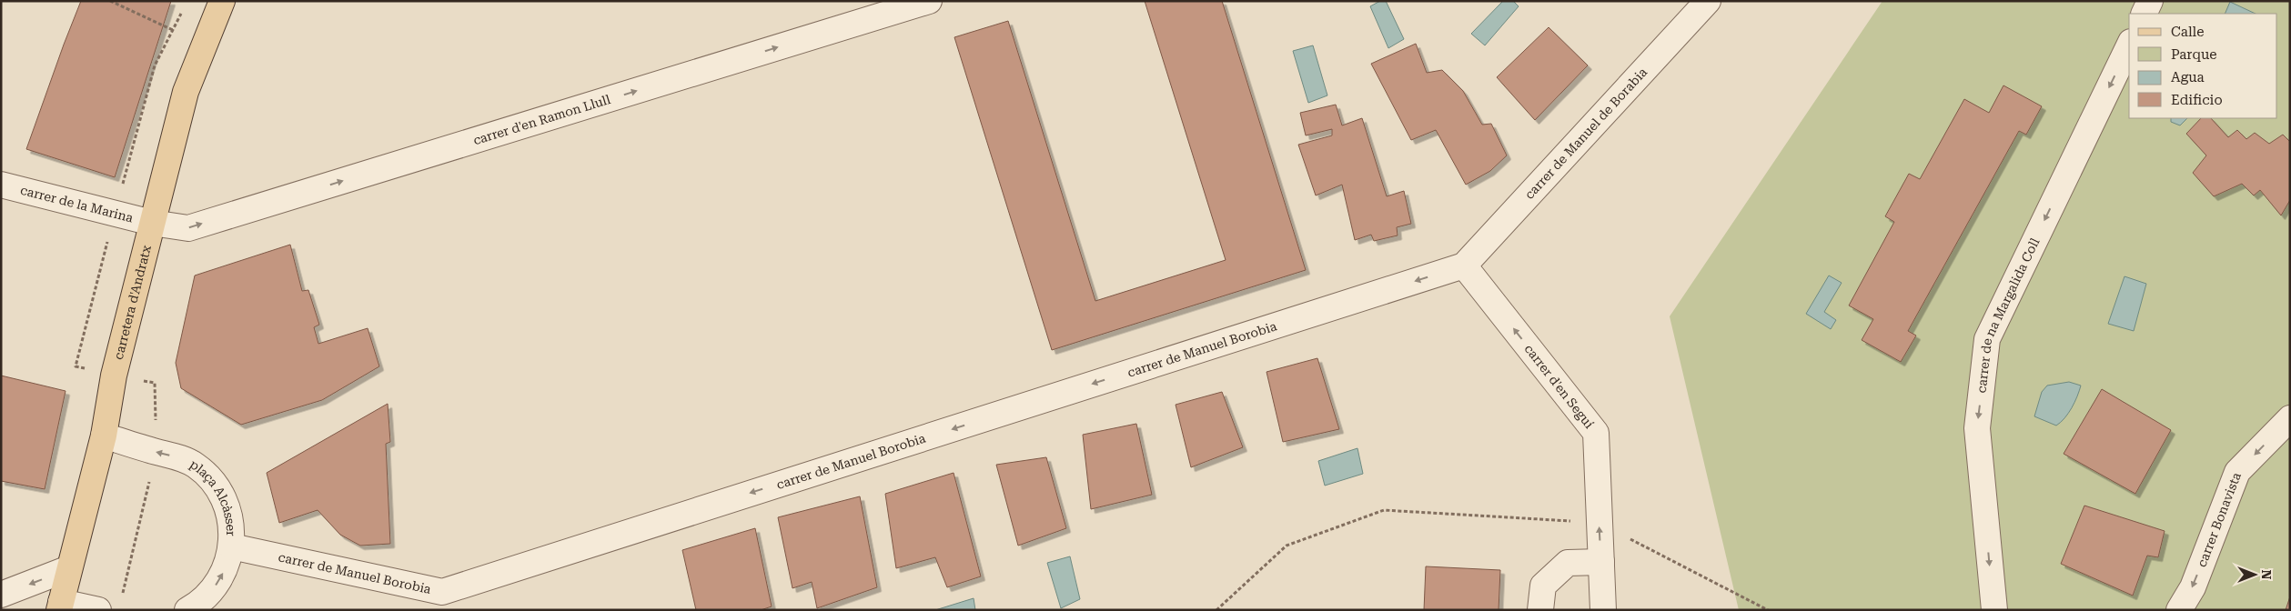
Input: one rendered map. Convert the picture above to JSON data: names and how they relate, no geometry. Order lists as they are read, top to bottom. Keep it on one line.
{"streets":{"main road":["carretera d'Andratx"],"street":["carrer d'en Ramon Llull","carrer de Manuel de Borabia","carrer de la Marina","carrer de na Margalida Coll","carrer de Manuel Borobia","carrer d'en Seguí","plaça Alcàsser","carrer Bonavista"]},"crossings":[["carrer d'en Ramon Llull","carrer de la Marina"],["carrer d'en Ramon Llull","carretera d'Andratx"],["carrer de Manuel de Borabia","carrer de Manuel Borobia"],["carrer de Manuel de Borabia","carrer d'en Seguí"],["carrer de la Marina","carretera d'Andratx"],["carretera d'Andratx","plaça Alcàsser"],["carrer de Manuel Borobia","carrer d'en Seguí"],["carrer de Manuel Borobia","plaça Alcàsser"]],"one_way":["carrer d'en Ramon Llull","carrer de na Margalida Coll","carrer de Manuel Borobia","carrer d'en Seguí","carrer Bonavista"],"legend":["Calle","Parque","Agua","Edificio"],"north":"right"}
